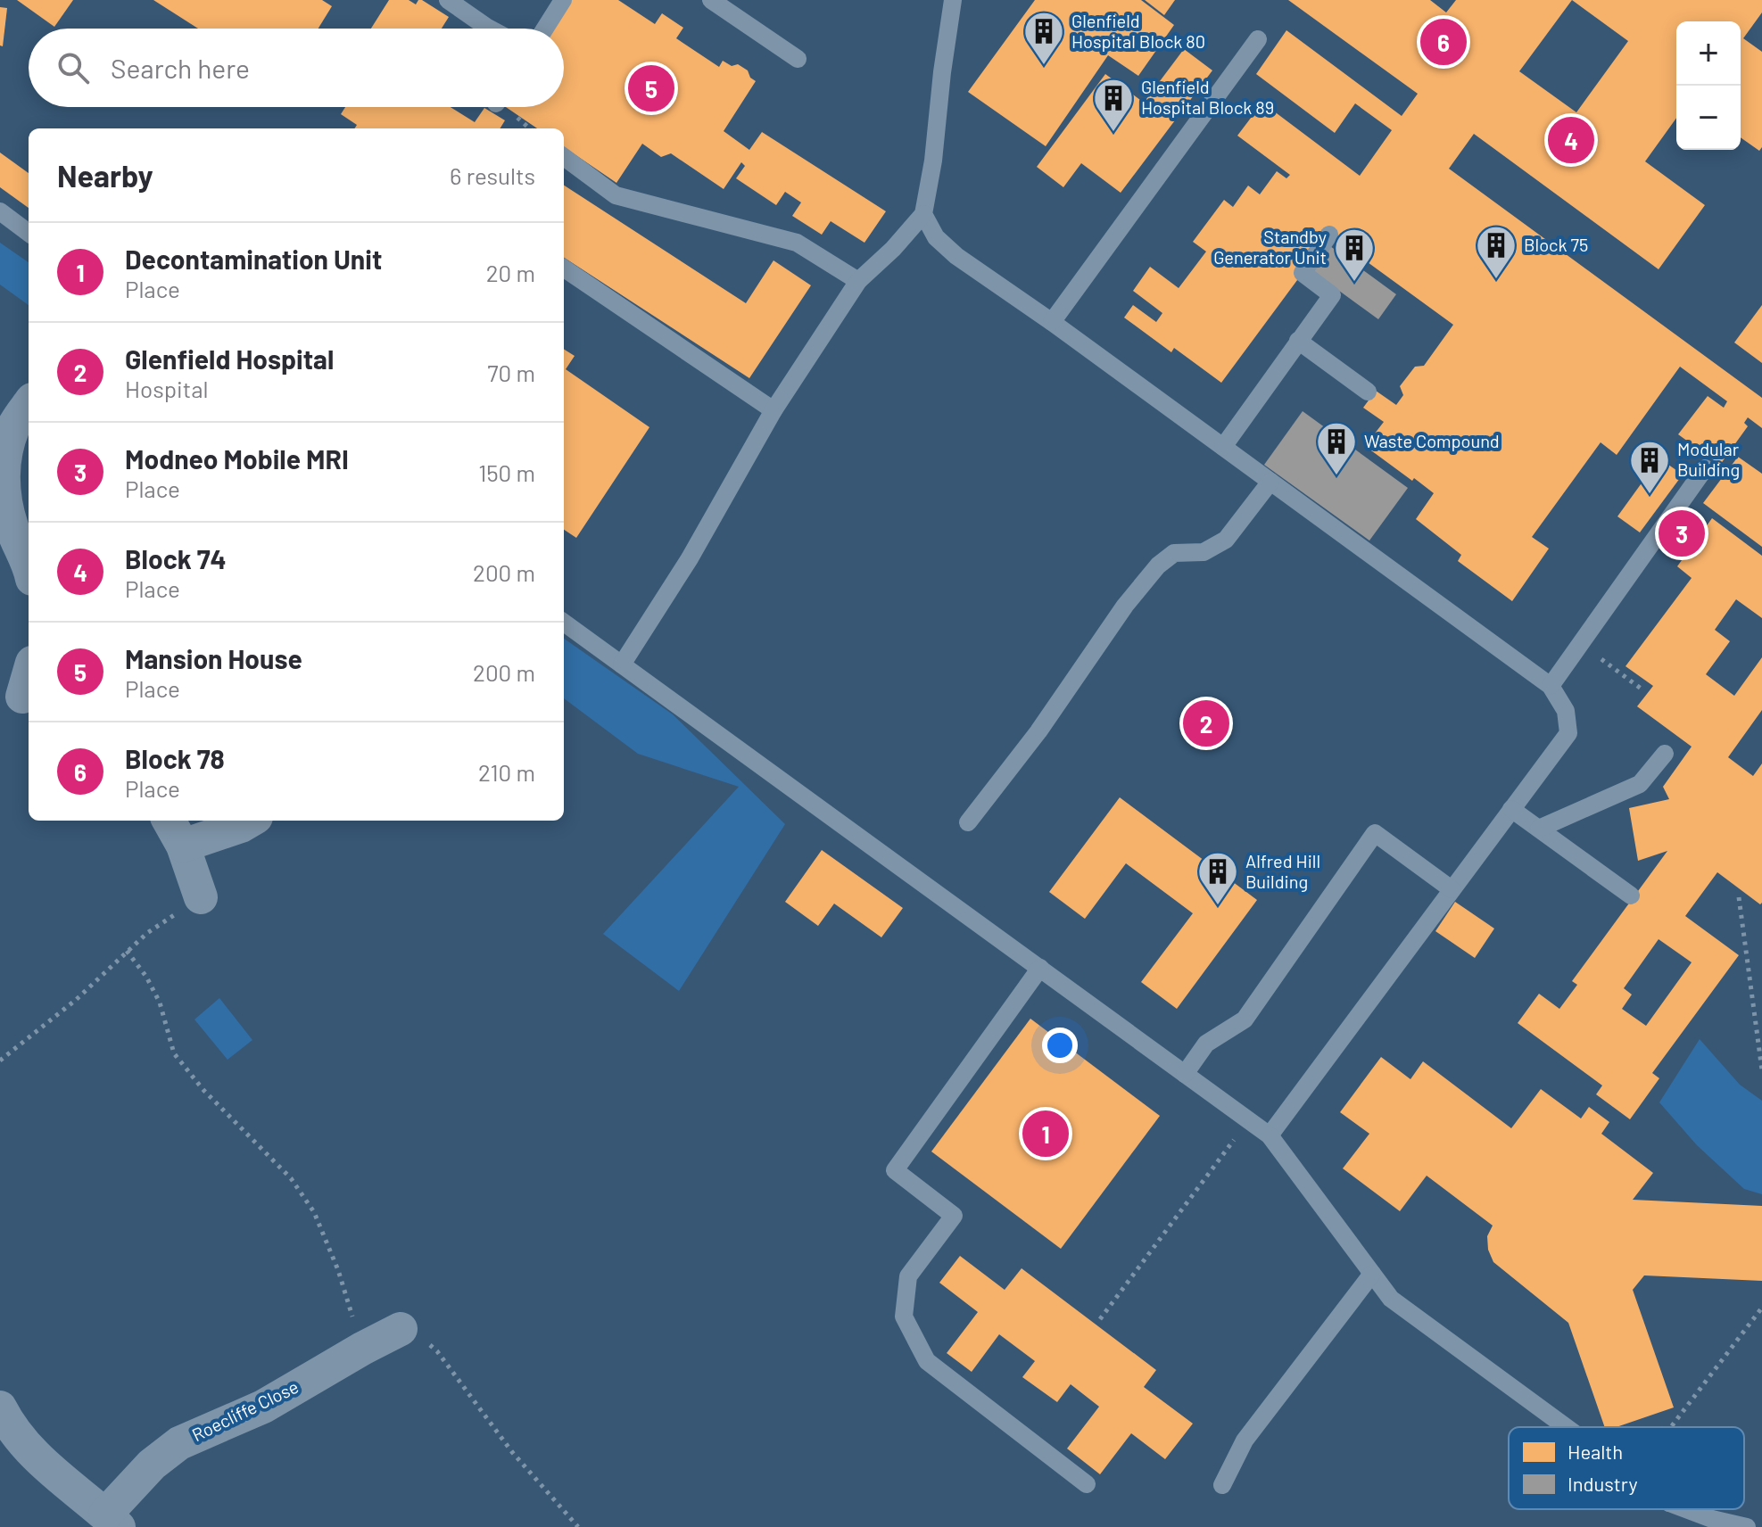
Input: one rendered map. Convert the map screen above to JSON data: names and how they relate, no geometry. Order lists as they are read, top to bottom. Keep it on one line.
{"streets":{"street":["Roecliffe Close"]},"places":{"building":["Glenfield Hospital Block 80","Glenfield Hospital Block 89","Block 75","Standby Generator Unit","Waste Compound","Modular Building","Alfred Hill Building"]},"legend":["Health","Industry"],"page":{"pins":["6","5","4","3","2","1"],"map_buttons":["+","−"],"search":"Search here","heading":["Nearby","6 results"],"list":[{"mark":"1","name":"Decontamination Unit","note":"Place","value":"20 m"},{"mark":"2","name":"Glenfield Hospital","note":"Hospital","value":"70 m"},{"mark":"3","name":"Modneo Mobile MRI","note":"Place","value":"150 m"},{"mark":"4","name":"Block 74","note":"Place","value":"200 m"},{"mark":"5","name":"Mansion House","note":"Place","value":"200 m"},{"mark":"6","name":"Block 78","note":"Place","value":"210 m"}]}}
